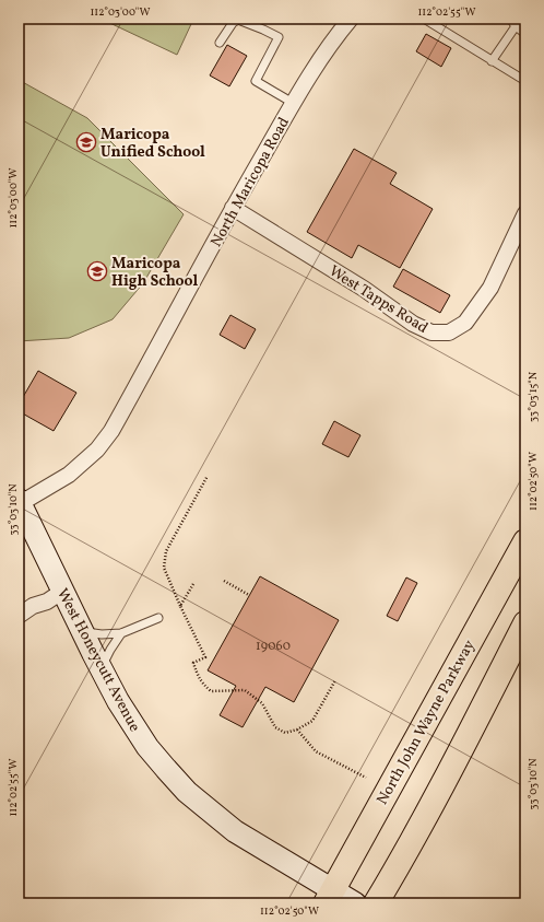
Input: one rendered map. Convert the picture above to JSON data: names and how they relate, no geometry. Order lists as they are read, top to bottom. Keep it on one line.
{"streets":{"highway":["North John Wayne Parkway"],"street":["North Maricopa Road","West Tapps Road","West Honeycutt Avenue"]},"crossings":[["North Maricopa Road","West Tapps Road"],["North Maricopa Road","West Honeycutt Avenue"],["West Honeycutt Avenue","North John Wayne Parkway"]],"places":{"school or university":["Maricopa Unified School","Maricopa High School"]},"house_numbers":["19060"],"coordinates":["112°03'00\"W","112°02'55\"W","33°03'15\"N","112°02'50\"W","33°03'10\"N"]}
